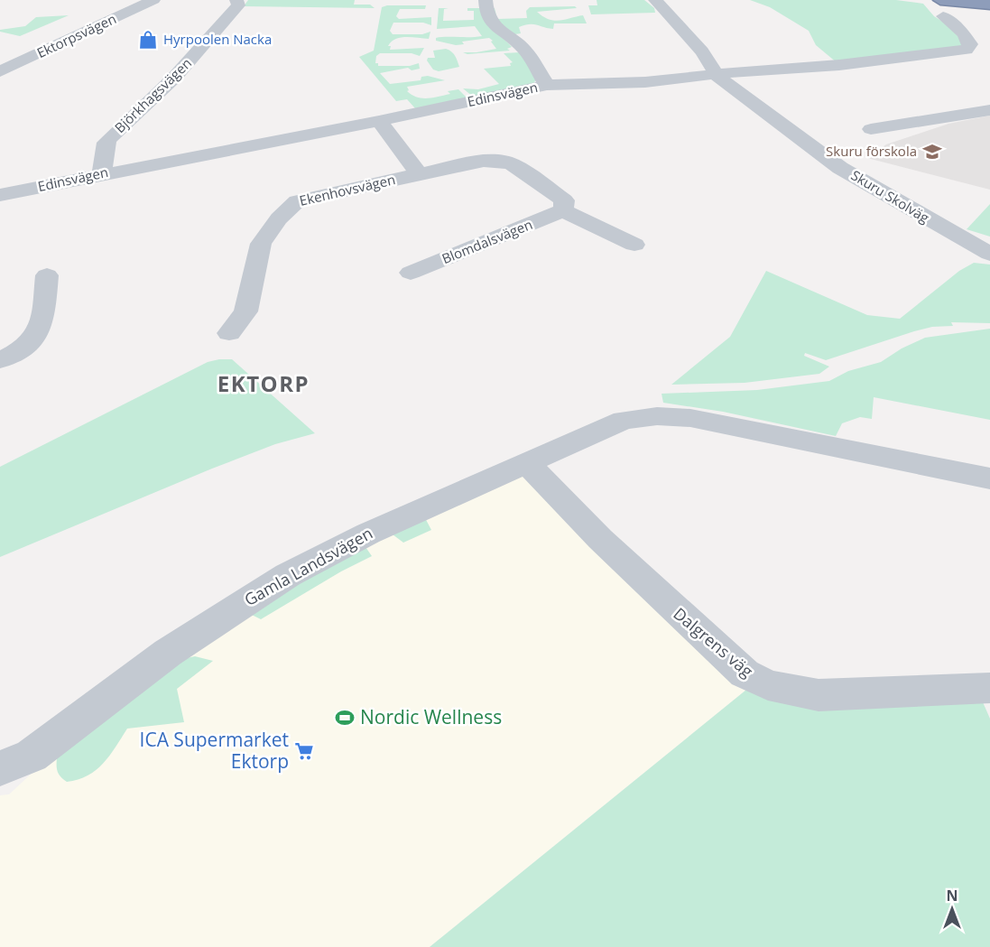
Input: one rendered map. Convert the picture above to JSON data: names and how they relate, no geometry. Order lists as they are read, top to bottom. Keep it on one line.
{"streets":{"street":["Ektorpsvägen","Edinsvägen","Björkhagsvägen","Ekenhovsvägen","Skuru Skolväg","Blomdalsvägen","Gamla Landsvägen","Dalgrens väg"]},"crossings":[["Edinsvägen","Björkhagsvägen"],["Edinsvägen","Ekenhovsvägen"],["Edinsvägen","Skuru Skolväg"],["Gamla Landsvägen","Dalgrens väg"]],"districts":["EKTORP"],"places":{"shop":["Hyrpoolen Nacka"],"school or university":["Skuru förskola"],"sports":["Nordic Wellness"],"supermarket":["ICA Supermarket Ektorp"]},"north":"top"}
